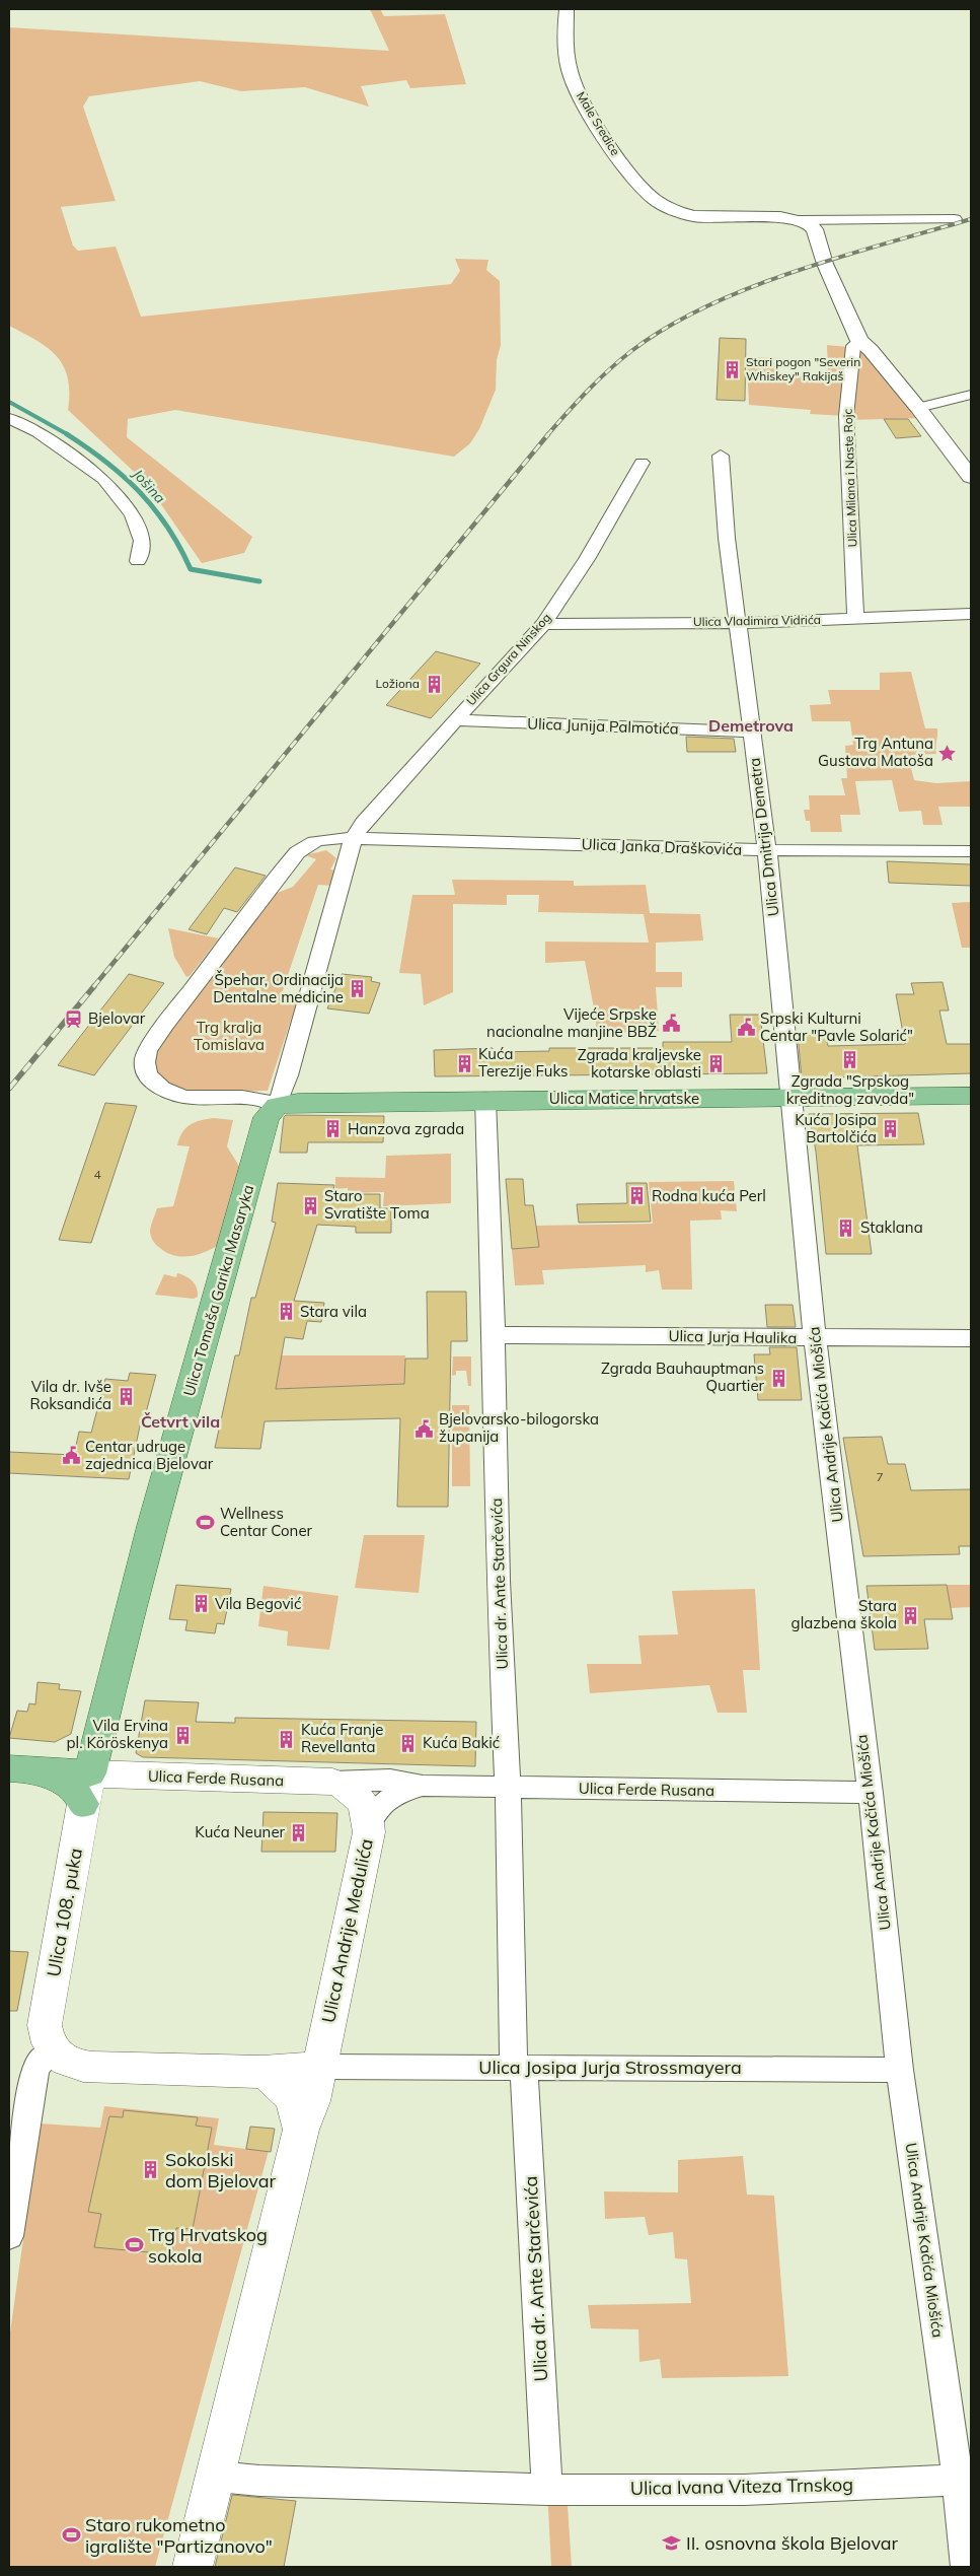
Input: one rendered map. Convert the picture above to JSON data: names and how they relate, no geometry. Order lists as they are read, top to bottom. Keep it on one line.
{"streets":{"main road":["Ulica Matice hrvatske","Ulica Tomaša Garika Masaryka","Ulica Ferde Rusana","Ulica 108. puka","Ulica Andrije Medulića"],"street":["Male Sredice","Ulica Milana i Naste Rojc","Ulica Vladimira Vidrića","Ulica Grgura Ninskog","Ulica Junija Palmotića","Ulica Dmitrija Demetra","Ulica Janka Draškovića","Ulica Jurja Haulika","Ulica Andrije Kačića Miošića","Ulica dr. Ante Starčevića","Ulica Josipa Jurja Strossmayera","Ulica Ivana Viteza Trnskog"]},"crossings":[["Ulica Milana i Naste Rojc","Ulica Vladimira Vidrića"],["Ulica Vladimira Vidrića","Ulica Grgura Ninskog"],["Ulica Vladimira Vidrića","Ulica Dmitrija Demetra"],["Ulica Grgura Ninskog","Ulica Junija Palmotića"],["Ulica Grgura Ninskog","Ulica Janka Draškovića"],["Ulica Junija Palmotića","Ulica Dmitrija Demetra"],["Ulica Dmitrija Demetra","Ulica Janka Draškovića"],["Ulica Dmitrija Demetra","Ulica Matice hrvatske"],["Ulica Dmitrija Demetra","Ulica Andrije Kačića Miošića"],["Ulica Matice hrvatske","Ulica Tomaša Garika Masaryka"],["Ulica Matice hrvatske","Ulica Andrije Kačića Miošića"],["Ulica Matice hrvatske","Ulica dr. Ante Starčevića"],["Ulica Tomaša Garika Masaryka","Ulica Ferde Rusana"],["Ulica Tomaša Garika Masaryka","Ulica 108. puka"],["Ulica Jurja Haulika","Ulica Andrije Kačića Miošića"],["Ulica Jurja Haulika","Ulica dr. Ante Starčevića"],["Ulica Andrije Kačića Miošića","Ulica Ferde Rusana"],["Ulica Andrije Kačića Miošića","Ulica Josipa Jurja Strossmayera"],["Ulica Andrije Kačića Miošića","Ulica Ivana Viteza Trnskog"],["Ulica dr. Ante Starčevića","Ulica Ferde Rusana"],["Ulica dr. Ante Starčevića","Ulica Josipa Jurja Strossmayera"],["Ulica dr. Ante Starčevića","Ulica Ivana Viteza Trnskog"],["Ulica Ferde Rusana","Ulica 108. puka"],["Ulica Ferde Rusana","Ulica Andrije Medulića"],["Ulica Andrije Medulića","Ulica Josipa Jurja Strossmayera"]],"districts":["Demetrova","Četvrt vila"],"water":["Jošina"],"parks":["Trg kralja Tomislava"],"places":{"building":["Stari pogon \"Severin Whiskey\" Rakijaš","Ložiona","Špehar, Ordinacija Dentalne medicine","Zgrada \"Srpskog kreditnog zavoda\"","Kuća Terezije Fuks","Zgrada kraljevske kotarske oblasti","Hanzova zgrada","Kuća Josipa Bartolčića","Rodna kuća Perl","Staro Svratište Toma","Staklana","Stara vila","Zgrada Bauhauptmans Quartier","Vila dr. Ivše Roksandića","Vila Begović","Stara glazbena škola","Vila Ervina pl. Köröskenya","Kuća Franje Revellanta","Kuća Bakić","Kuća Neuner","Sokolski dom Bjelovar"],"place":["Trg Antuna Gustava Matoša"],"station":["Bjelovar"],"public building":["Vijeće Srpske nacionalne manjine BBŽ","Srpski Kulturni Centar \"Pavle Solarić\"","Bjelovarsko-bilogorska županija","Centar udruge zajednica Bjelovar"],"sports":["Wellness Centar Coner","Trg Hrvatskog sokola","Staro rukometno igralište \"Partizanovo\""],"school or university":["II. osnovna škola Bjelovar"]},"house_numbers":["4","7"]}
